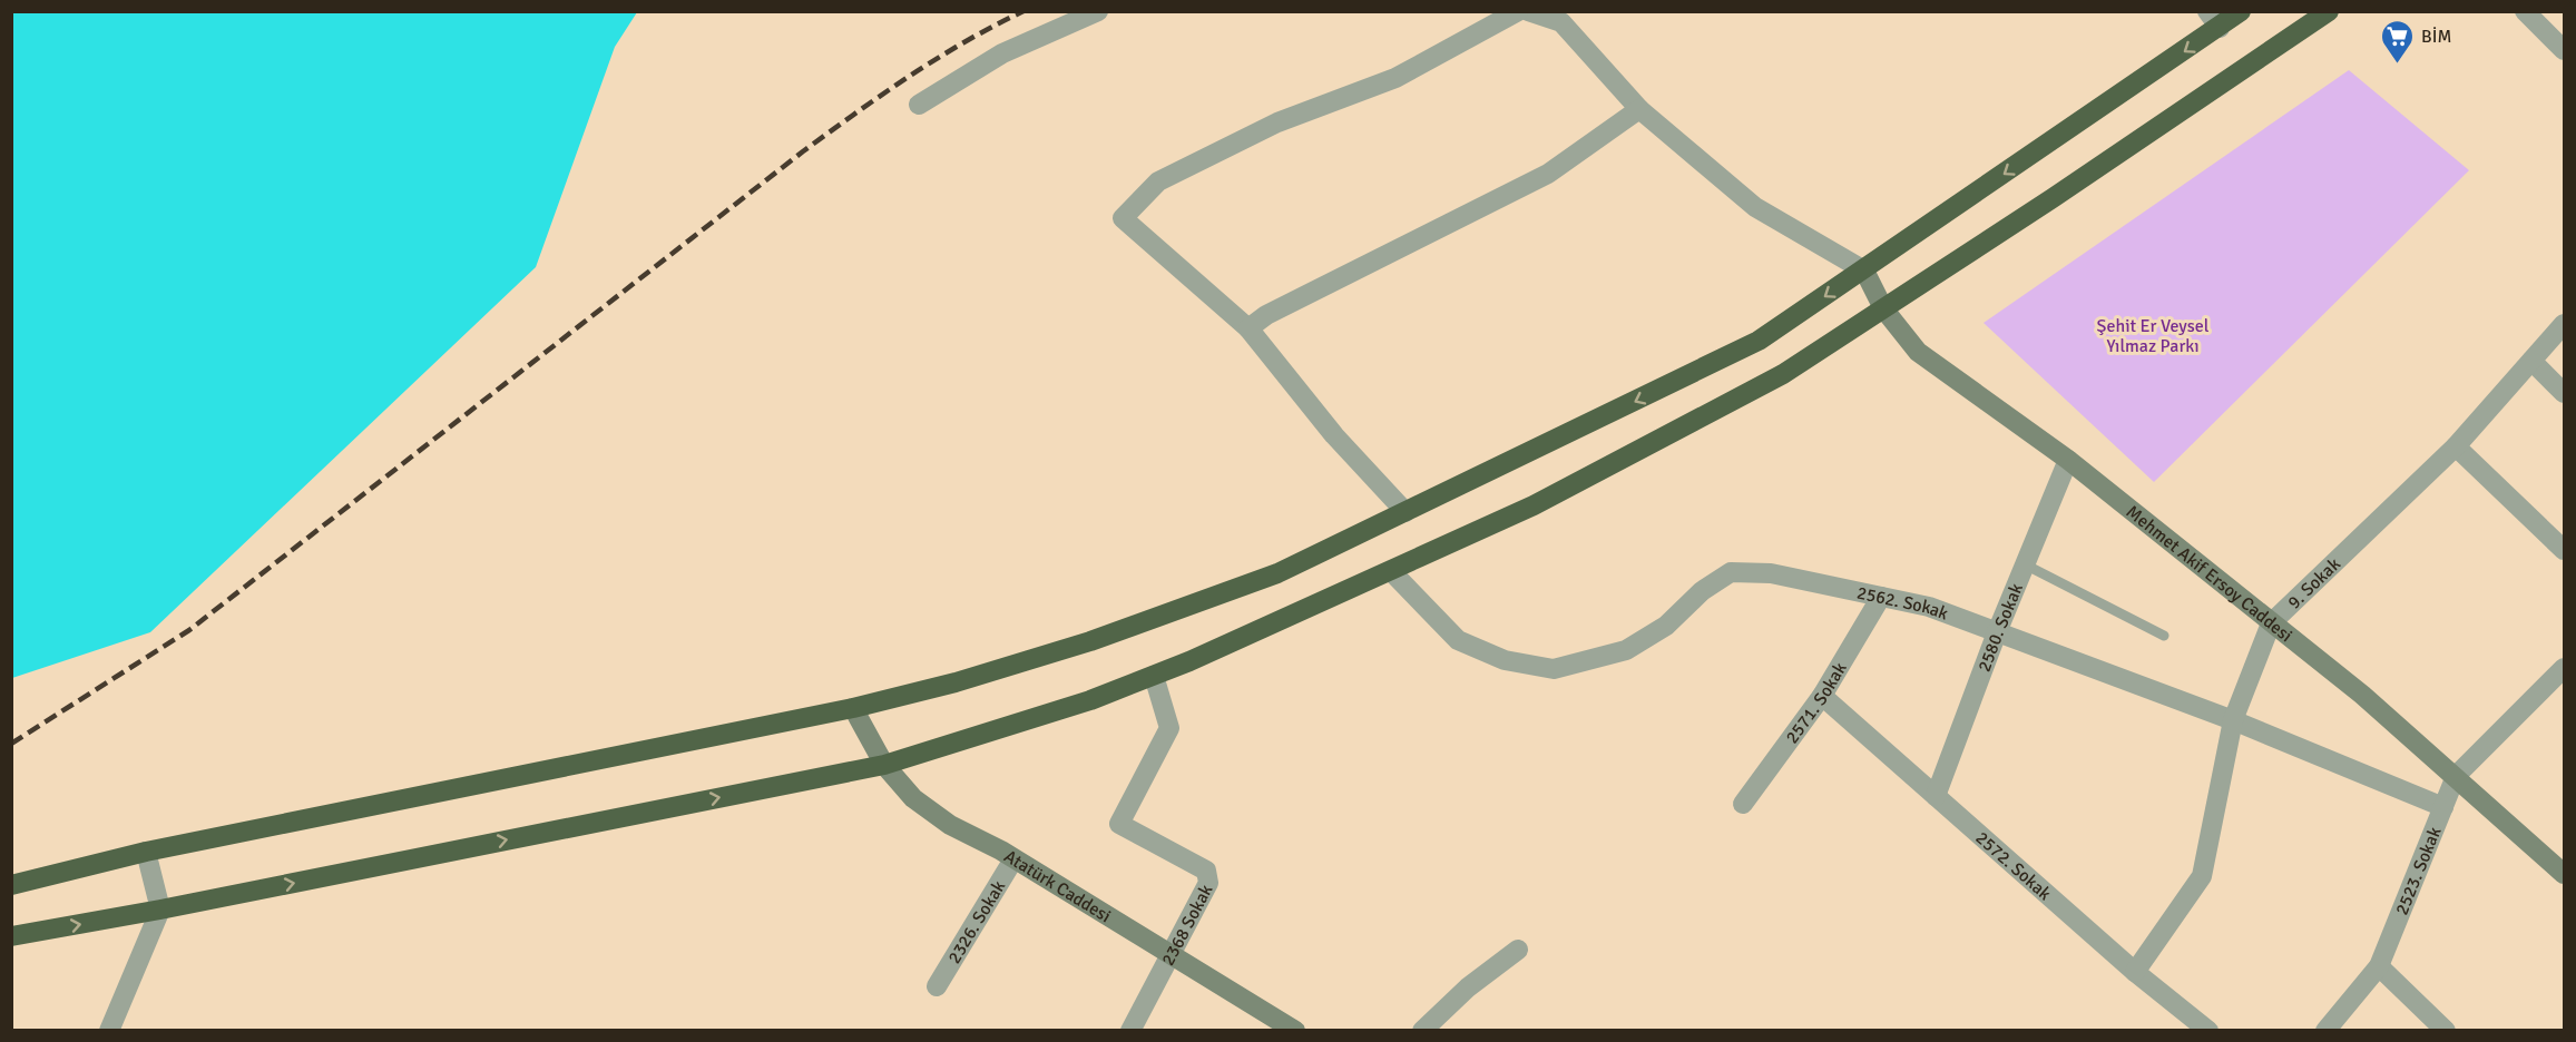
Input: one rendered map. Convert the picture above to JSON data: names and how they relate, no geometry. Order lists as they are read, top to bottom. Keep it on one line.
{"streets":{"street":["Mehmet Akif Ersoy Caddesi","9. Sokak","2562. Sokak","2580. Sokak","2571. Sokak","2572. Sokak","2523. Sokak","Atatürk Caddesi","2326. Sokak","2368 Sokak"]},"crossings":[["Mehmet Akif Ersoy Caddesi","9. Sokak"],["Mehmet Akif Ersoy Caddesi","2580. Sokak"],["Mehmet Akif Ersoy Caddesi","2523. Sokak"],["9. Sokak","2562. Sokak"],["9. Sokak","2572. Sokak"],["2562. Sokak","2580. Sokak"],["2562. Sokak","2571. Sokak"],["2562. Sokak","2523. Sokak"],["2580. Sokak","2572. Sokak"],["2571. Sokak","2572. Sokak"],["Atatürk Caddesi","2326. Sokak"],["Atatürk Caddesi","2368 Sokak"]],"parks":["Şehit Er Veysel Yılmaz Parkı"],"places":{"supermarket":["BİM"]}}
